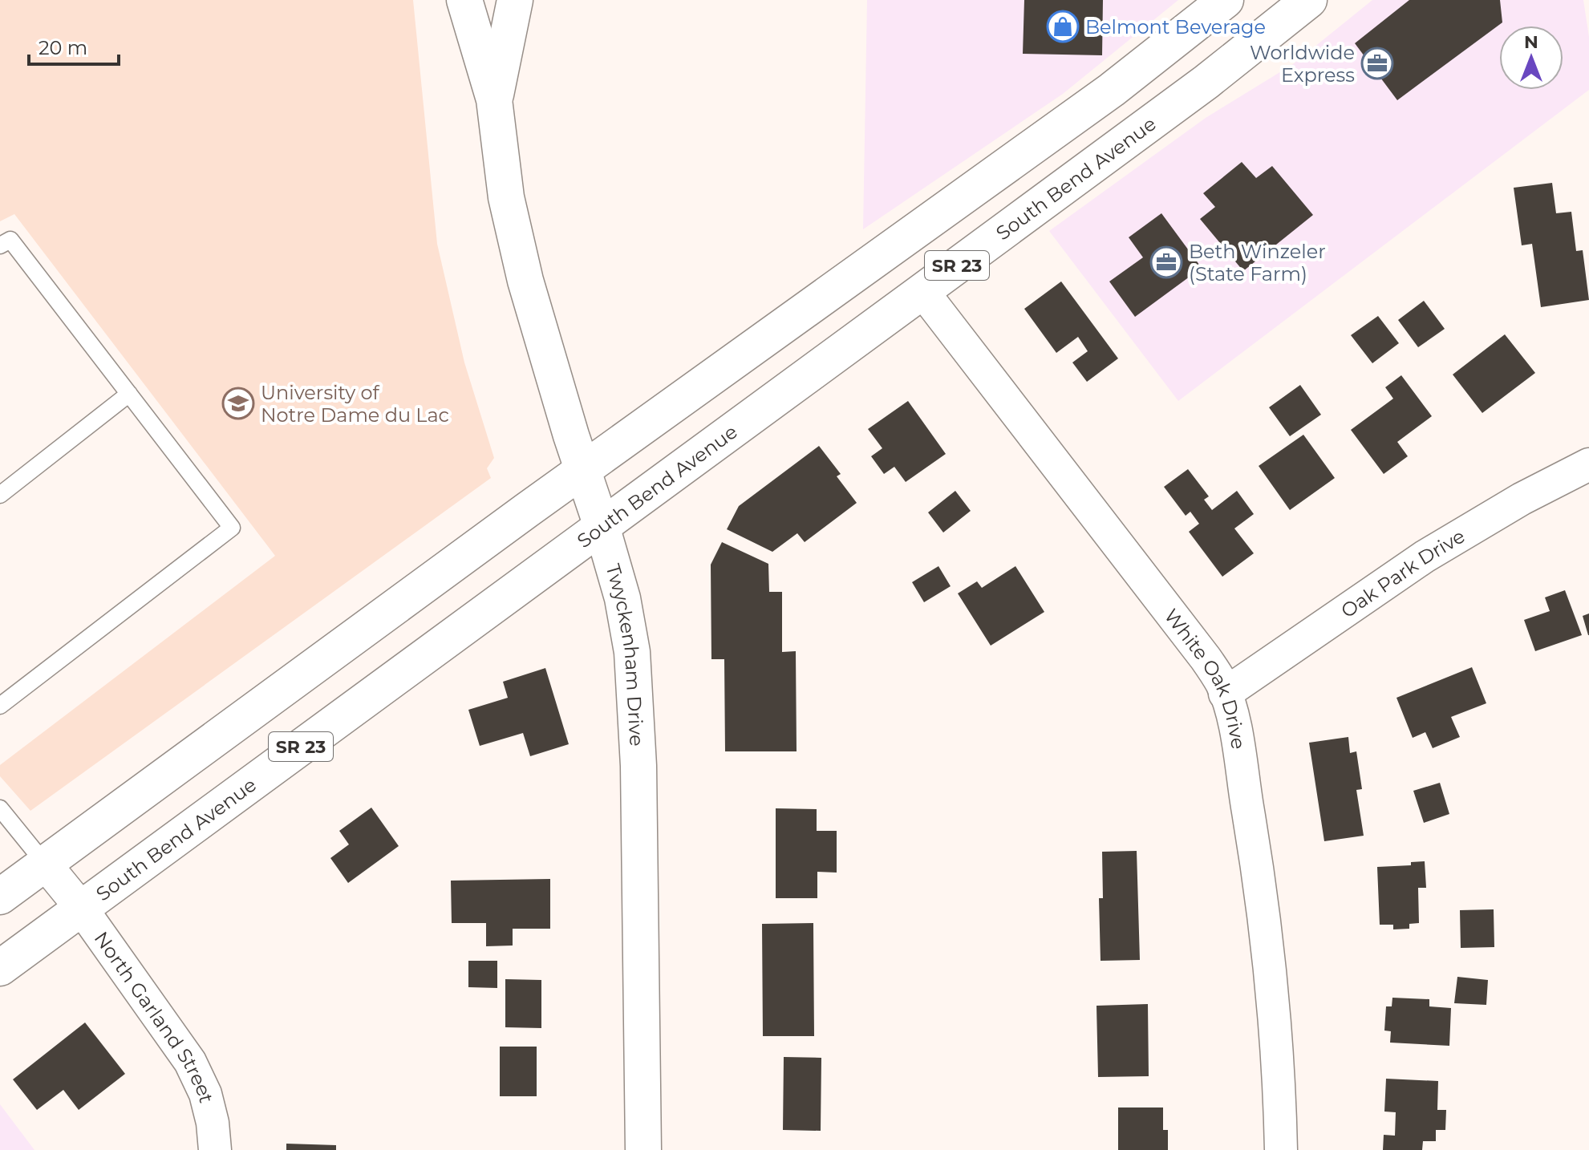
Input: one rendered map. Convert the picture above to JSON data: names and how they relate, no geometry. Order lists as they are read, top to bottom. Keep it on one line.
{"streets":{"main road":["South Bend Avenue","SR 23","Twyckenham Drive"],"street":["Oak Park Drive","White Oak Drive","North Garland Street"]},"crossings":[["South Bend Avenue","Twyckenham Drive"],["South Bend Avenue","White Oak Drive"],["South Bend Avenue","North Garland Street"],["SR 23","Twyckenham Drive"],["SR 23","North Garland Street"],["Oak Park Drive","White Oak Drive"]],"places":{"shop":["Belmont Beverage"],"office":["Worldwide Express","Beth Winzeler (State Farm)"],"school or university":["University of Notre Dame du Lac"]},"scale_bar":"20 m","north":"top"}
